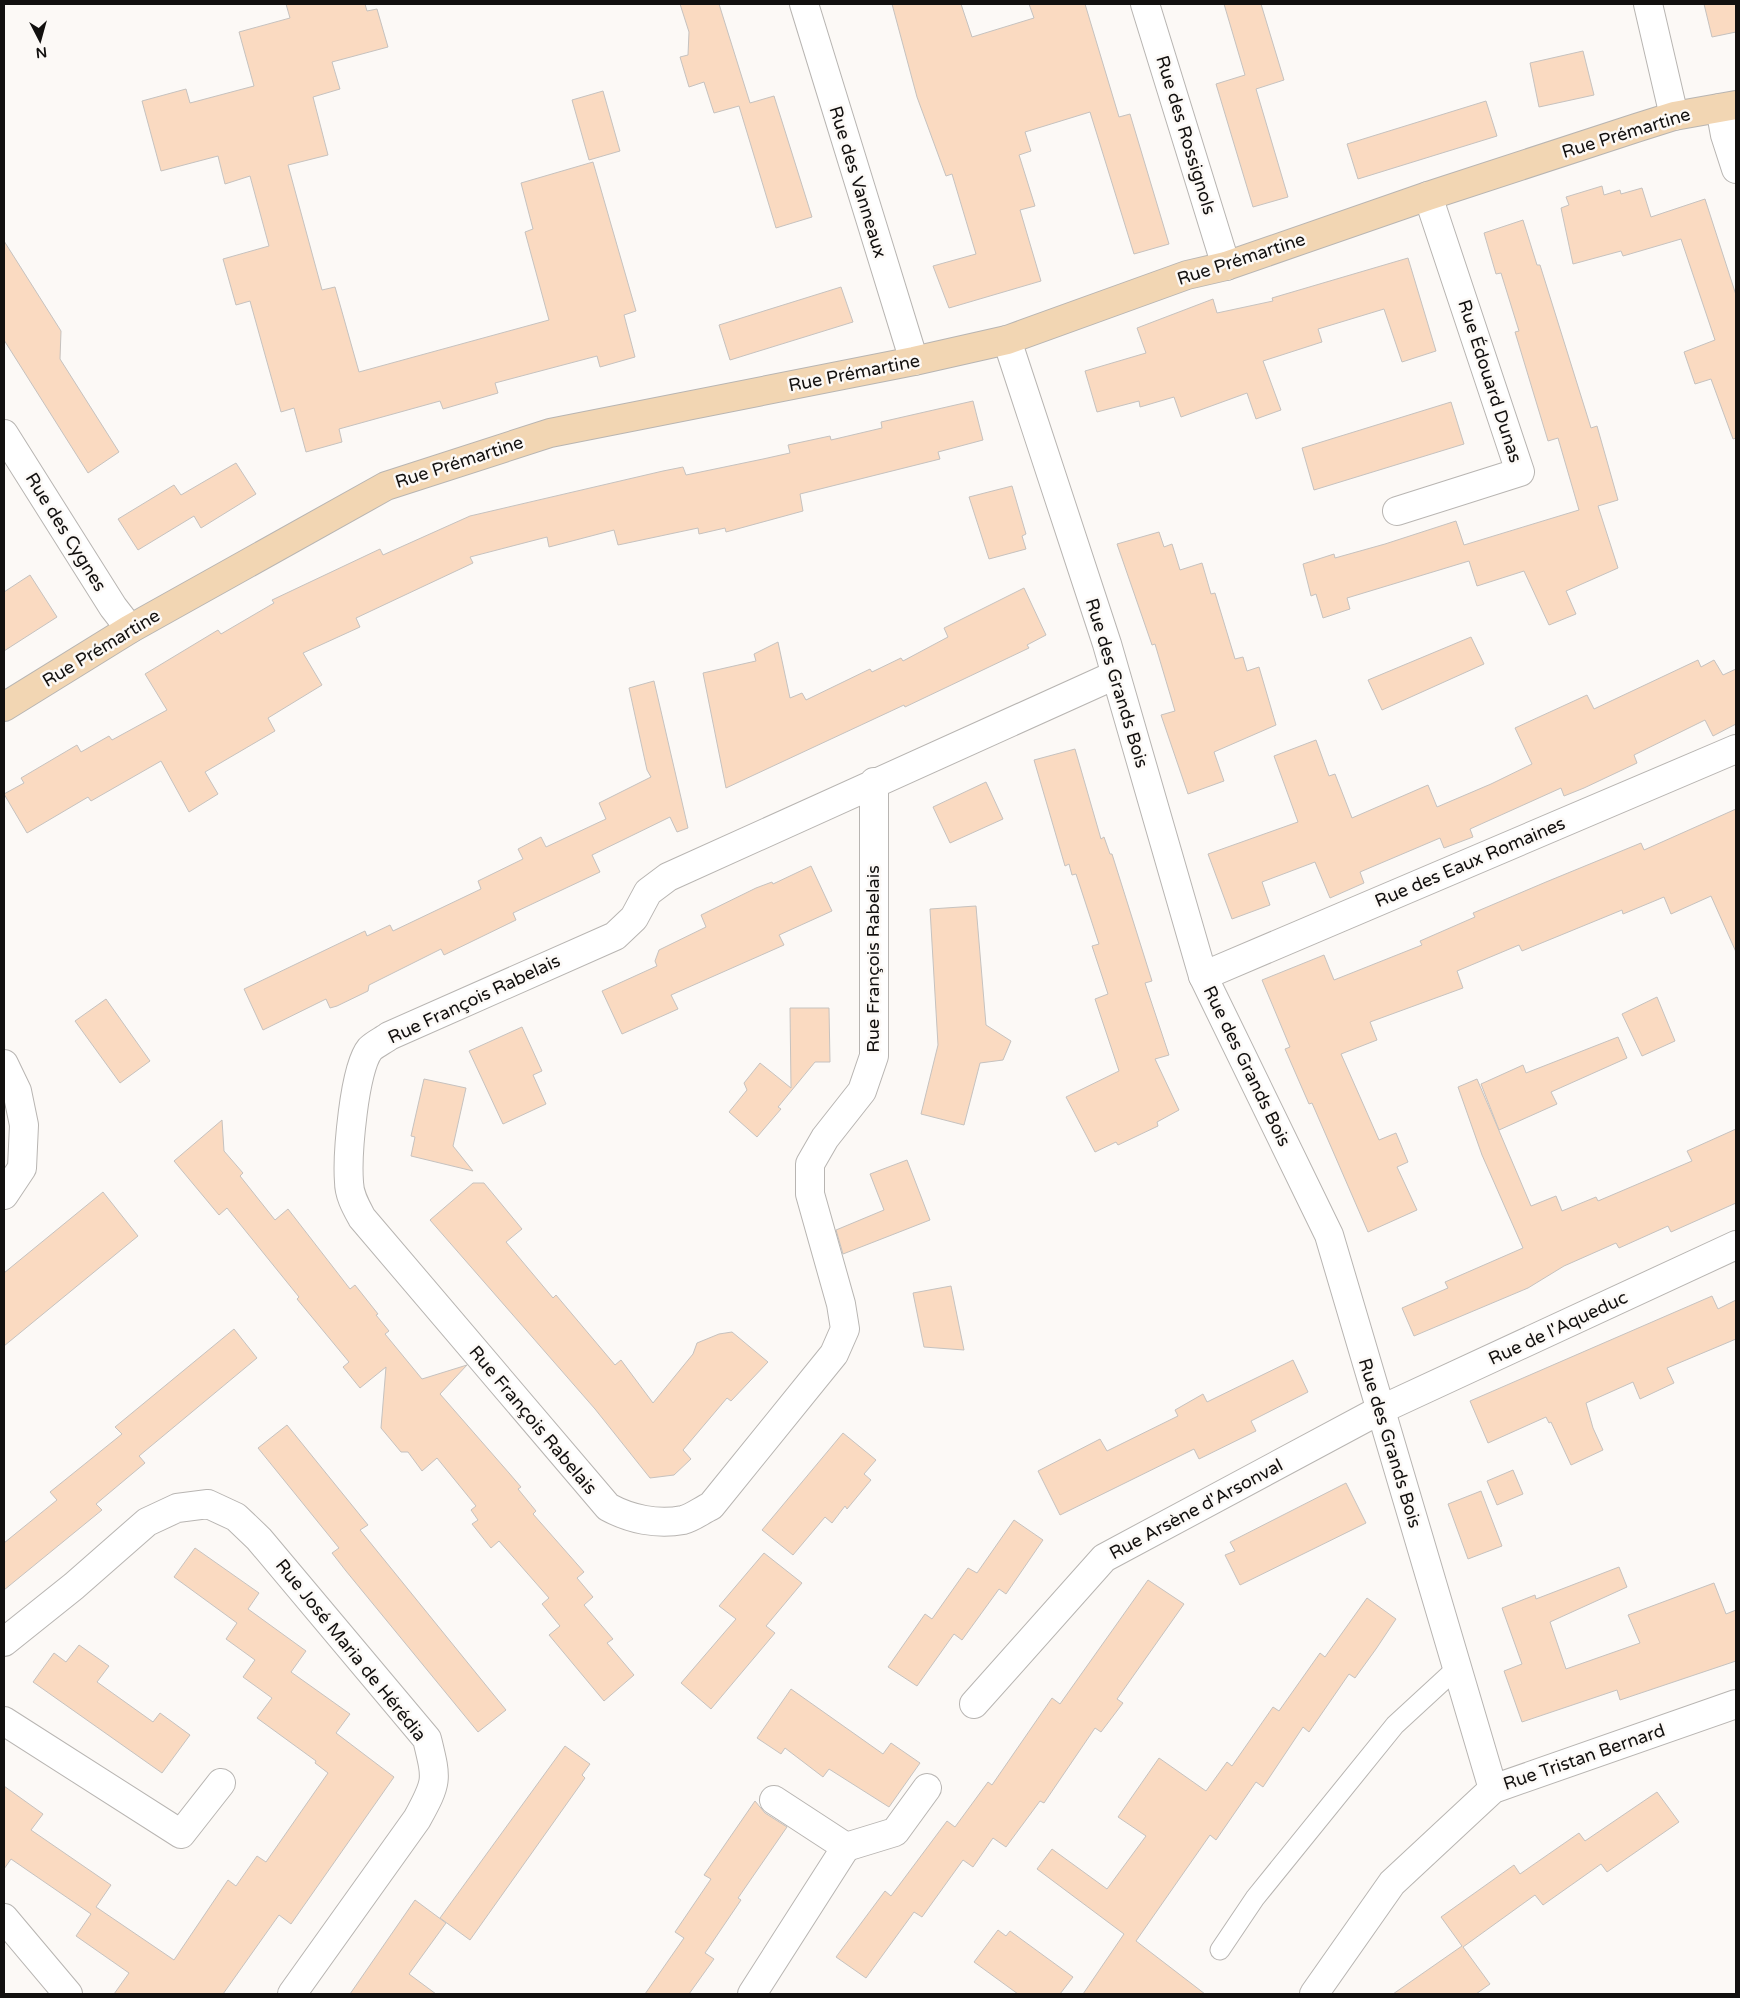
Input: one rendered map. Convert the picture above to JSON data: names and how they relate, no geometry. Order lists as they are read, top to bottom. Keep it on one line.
{"streets":{"street":["Rue Prémartine","Rue des Rossignols","Rue des Vanneaux","Rue Édouard Dunas","Rue des Cygnes","Rue des Grands Bois","Rue des Eaux Romaines","Rue François Rabelais","Rue de l'Aqueduc","Rue Arsène d'Arsonval","Rue José Maria de Hérédia","Rue Tristan Bernard"]},"crossings":[["Rue Prémartine","Rue des Rossignols"],["Rue Prémartine","Rue des Vanneaux"],["Rue Prémartine","Rue Édouard Dunas"],["Rue Prémartine","Rue des Cygnes"],["Rue Prémartine","Rue des Grands Bois"],["Rue des Grands Bois","Rue des Eaux Romaines"],["Rue des Grands Bois","Rue François Rabelais"],["Rue des Grands Bois","Rue de l'Aqueduc"],["Rue des Grands Bois","Rue Arsène d'Arsonval"],["Rue des Grands Bois","Rue Tristan Bernard"],["Rue de l'Aqueduc","Rue Arsène d'Arsonval"]],"north":"bottom"}
